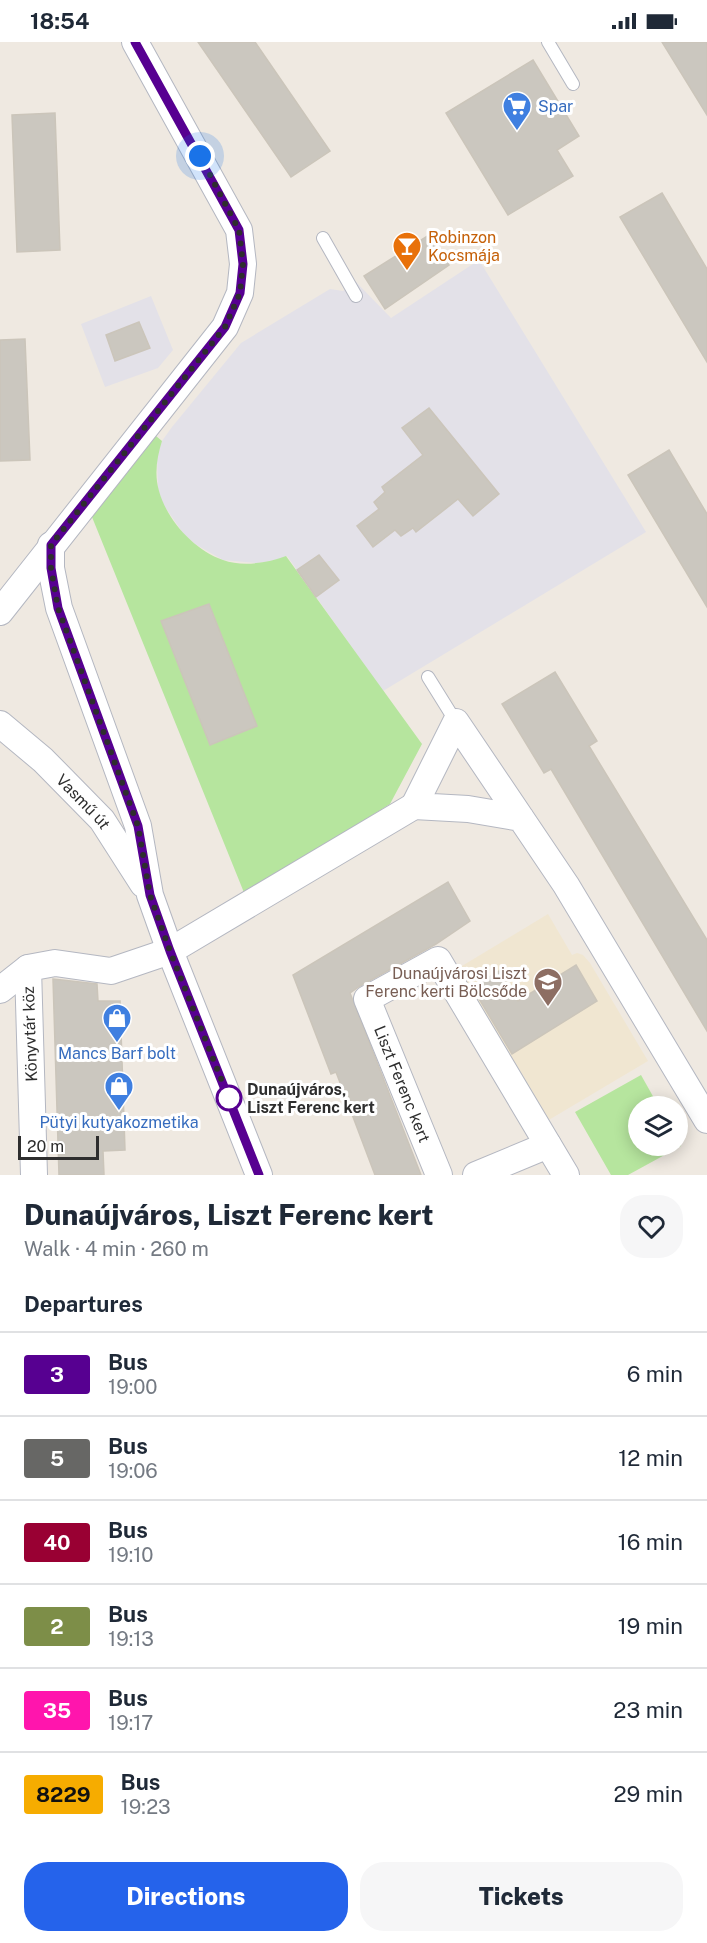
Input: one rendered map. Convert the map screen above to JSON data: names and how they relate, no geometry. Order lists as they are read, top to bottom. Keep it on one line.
{"streets":{"street":["Vasmű út","Könyvtár köz","Liszt Ferenc kert"]},"crossings":[["Vasmű út","Könyvtár köz"]],"places":{"supermarket":["Spar"],"bar":["Robinzon Kocsmája"],"school or university":["Dunaújvárosi Liszt Ferenc kerti Bölcsőde"],"shop":["Mancs Barf bolt","Pütyi kutyakozmetika"],"other":["Dunaújváros, Liszt Ferenc kert"]},"lines":["bus line 3"],"scale_bar":"20 m","page":{"status":"18:54","scale":"20 m","heading":[["Dunaújváros, Liszt Ferenc kert","Walk · 4 min · 260 m"],"Departures"],"list":[{"mark":"3","name":"Bus","note":"19:00","value":"6 min"},{"mark":"5","name":"Bus","note":"19:06","value":"12 min"},{"mark":"40","name":"Bus","note":"19:10","value":"16 min"},{"mark":"2","name":"Bus","note":"19:13","value":"19 min"},{"mark":"35","name":"Bus","note":"19:17","value":"23 min"},{"mark":"8229","name":"Bus","note":"19:23","value":"29 min"}],"buttons":["Directions","Tickets"]}}
